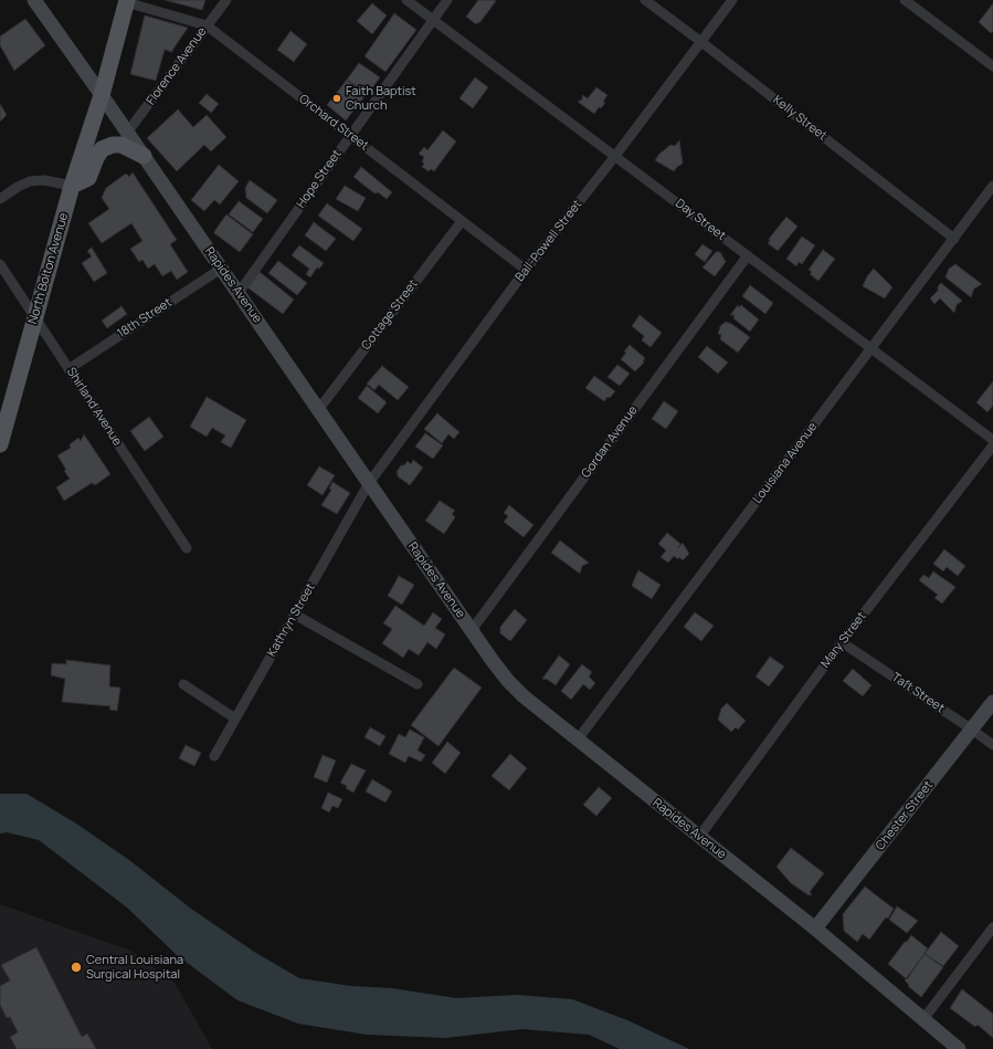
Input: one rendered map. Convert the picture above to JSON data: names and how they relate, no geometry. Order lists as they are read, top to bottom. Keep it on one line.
{"streets":{"main road":["North Bolton Avenue","Rapides Avenue","Chester Street"],"street":["Florence Avenue","Kelly Street","Orchard Street","Hope Street","Day Street","Ball-Powell Street","Cottage Street","18th Street","Shirland Avenue","Gordan Avenue","Louisiana Avenue","Kathryn Street","Mary Street","Taft Street"]},"crossings":[["Florence Avenue","Orchard Street"],["Florence Avenue","Rapides Avenue"],["Kelly Street","Ball-Powell Street"],["Kelly Street","Louisiana Avenue"],["Orchard Street","Hope Street"],["Orchard Street","Ball-Powell Street"],["Orchard Street","North Bolton Avenue"],["Orchard Street","Cottage Street"],["Hope Street","Day Street"],["Hope Street","Rapides Avenue"],["Day Street","Ball-Powell Street"],["Day Street","Gordan Avenue"],["Day Street","Louisiana Avenue"],["Ball-Powell Street","Rapides Avenue"],["Ball-Powell Street","Kathryn Street"],["North Bolton Avenue","Rapides Avenue"],["North Bolton Avenue","Shirland Avenue"],["Rapides Avenue","Cottage Street"],["Rapides Avenue","18th Street"],["Rapides Avenue","Gordan Avenue"],["Rapides Avenue","Louisiana Avenue"],["Rapides Avenue","Kathryn Street"],["Rapides Avenue","Mary Street"],["Rapides Avenue","Chester Street"],["18th Street","Shirland Avenue"],["Mary Street","Taft Street"],["Taft Street","Chester Street"]],"places":["Faith Baptist Church","Central Louisiana Surgical Hospital"]}
